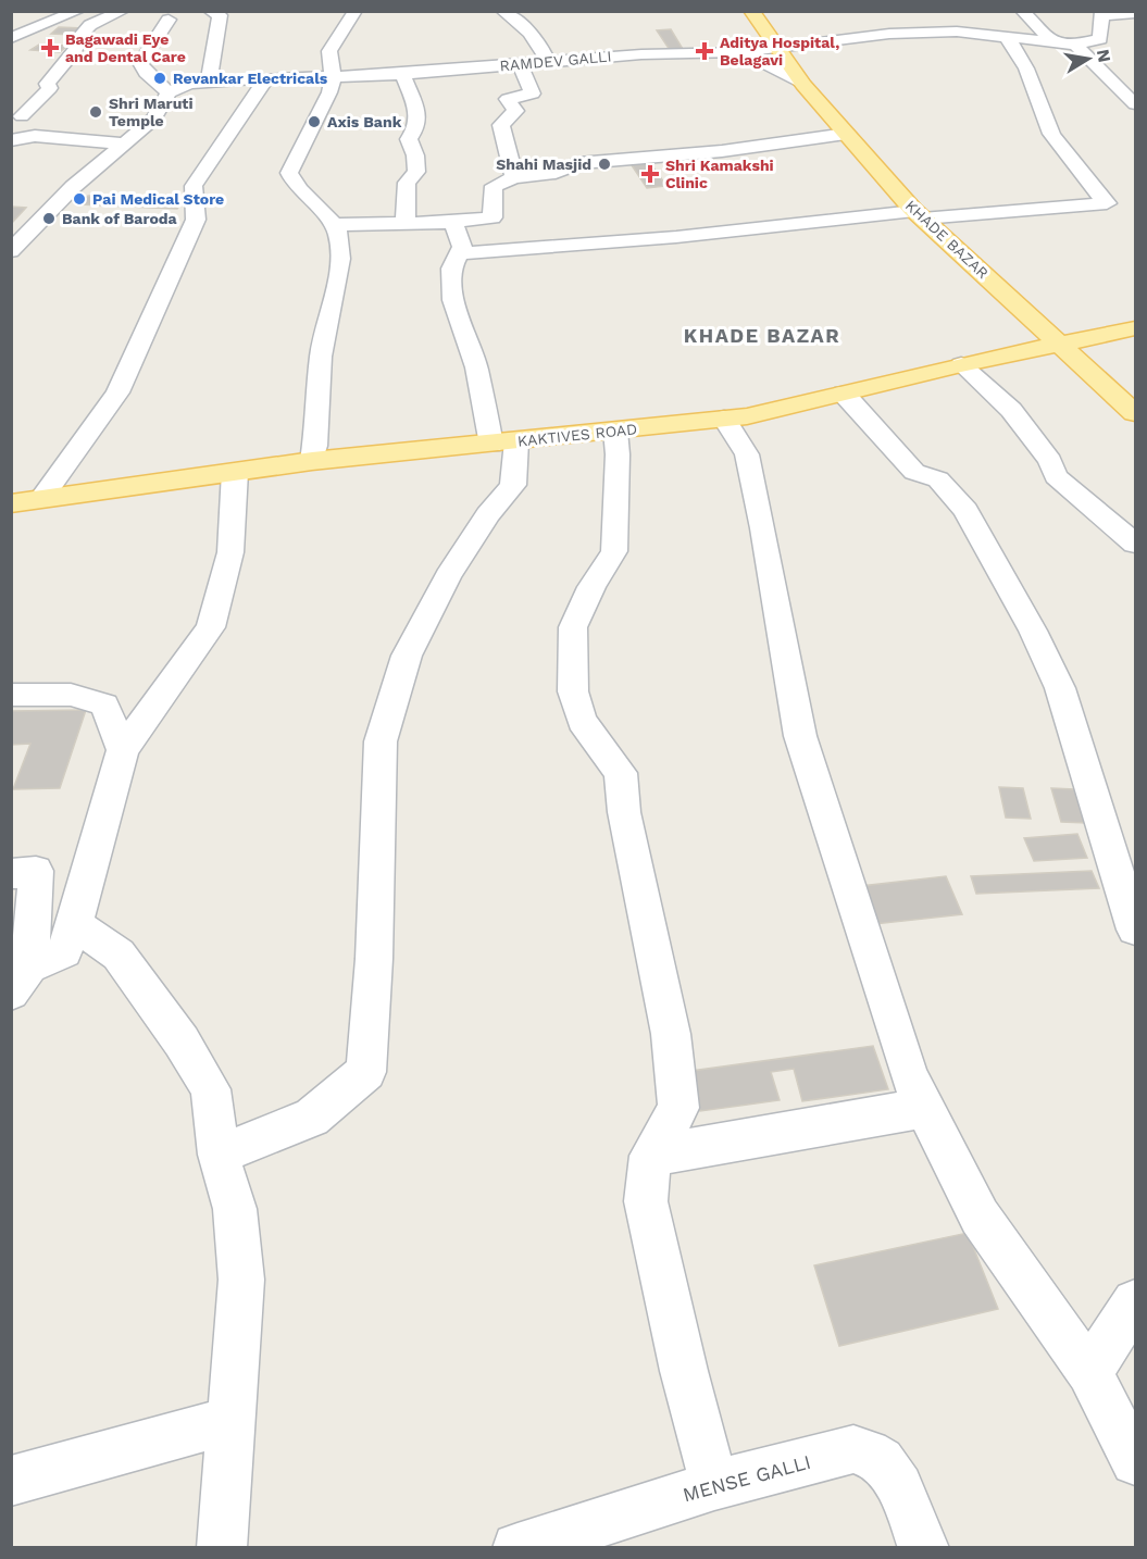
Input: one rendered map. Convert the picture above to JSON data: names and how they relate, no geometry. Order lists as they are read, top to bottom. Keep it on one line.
{"streets":{"main road":["KHADE BAZAR","KAKTIVES ROAD"],"street":["RAMDEV GALLI","MENSE GALLI"]},"crossings":[["RAMDEV GALLI","KHADE BAZAR"],["KHADE BAZAR","KAKTIVES ROAD"]],"districts":["KHADE BAZAR"],"places":{"health":["Bagawadi Eye and Dental Care","Aditya Hospital, Belagavi","Shri Kamakshi Clinic"],"other":["Revankar Electricals","Shri Maruti Temple","Axis Bank","Shahi Masjid","Pai Medical Store","Bank of Baroda"]},"north":"right"}
